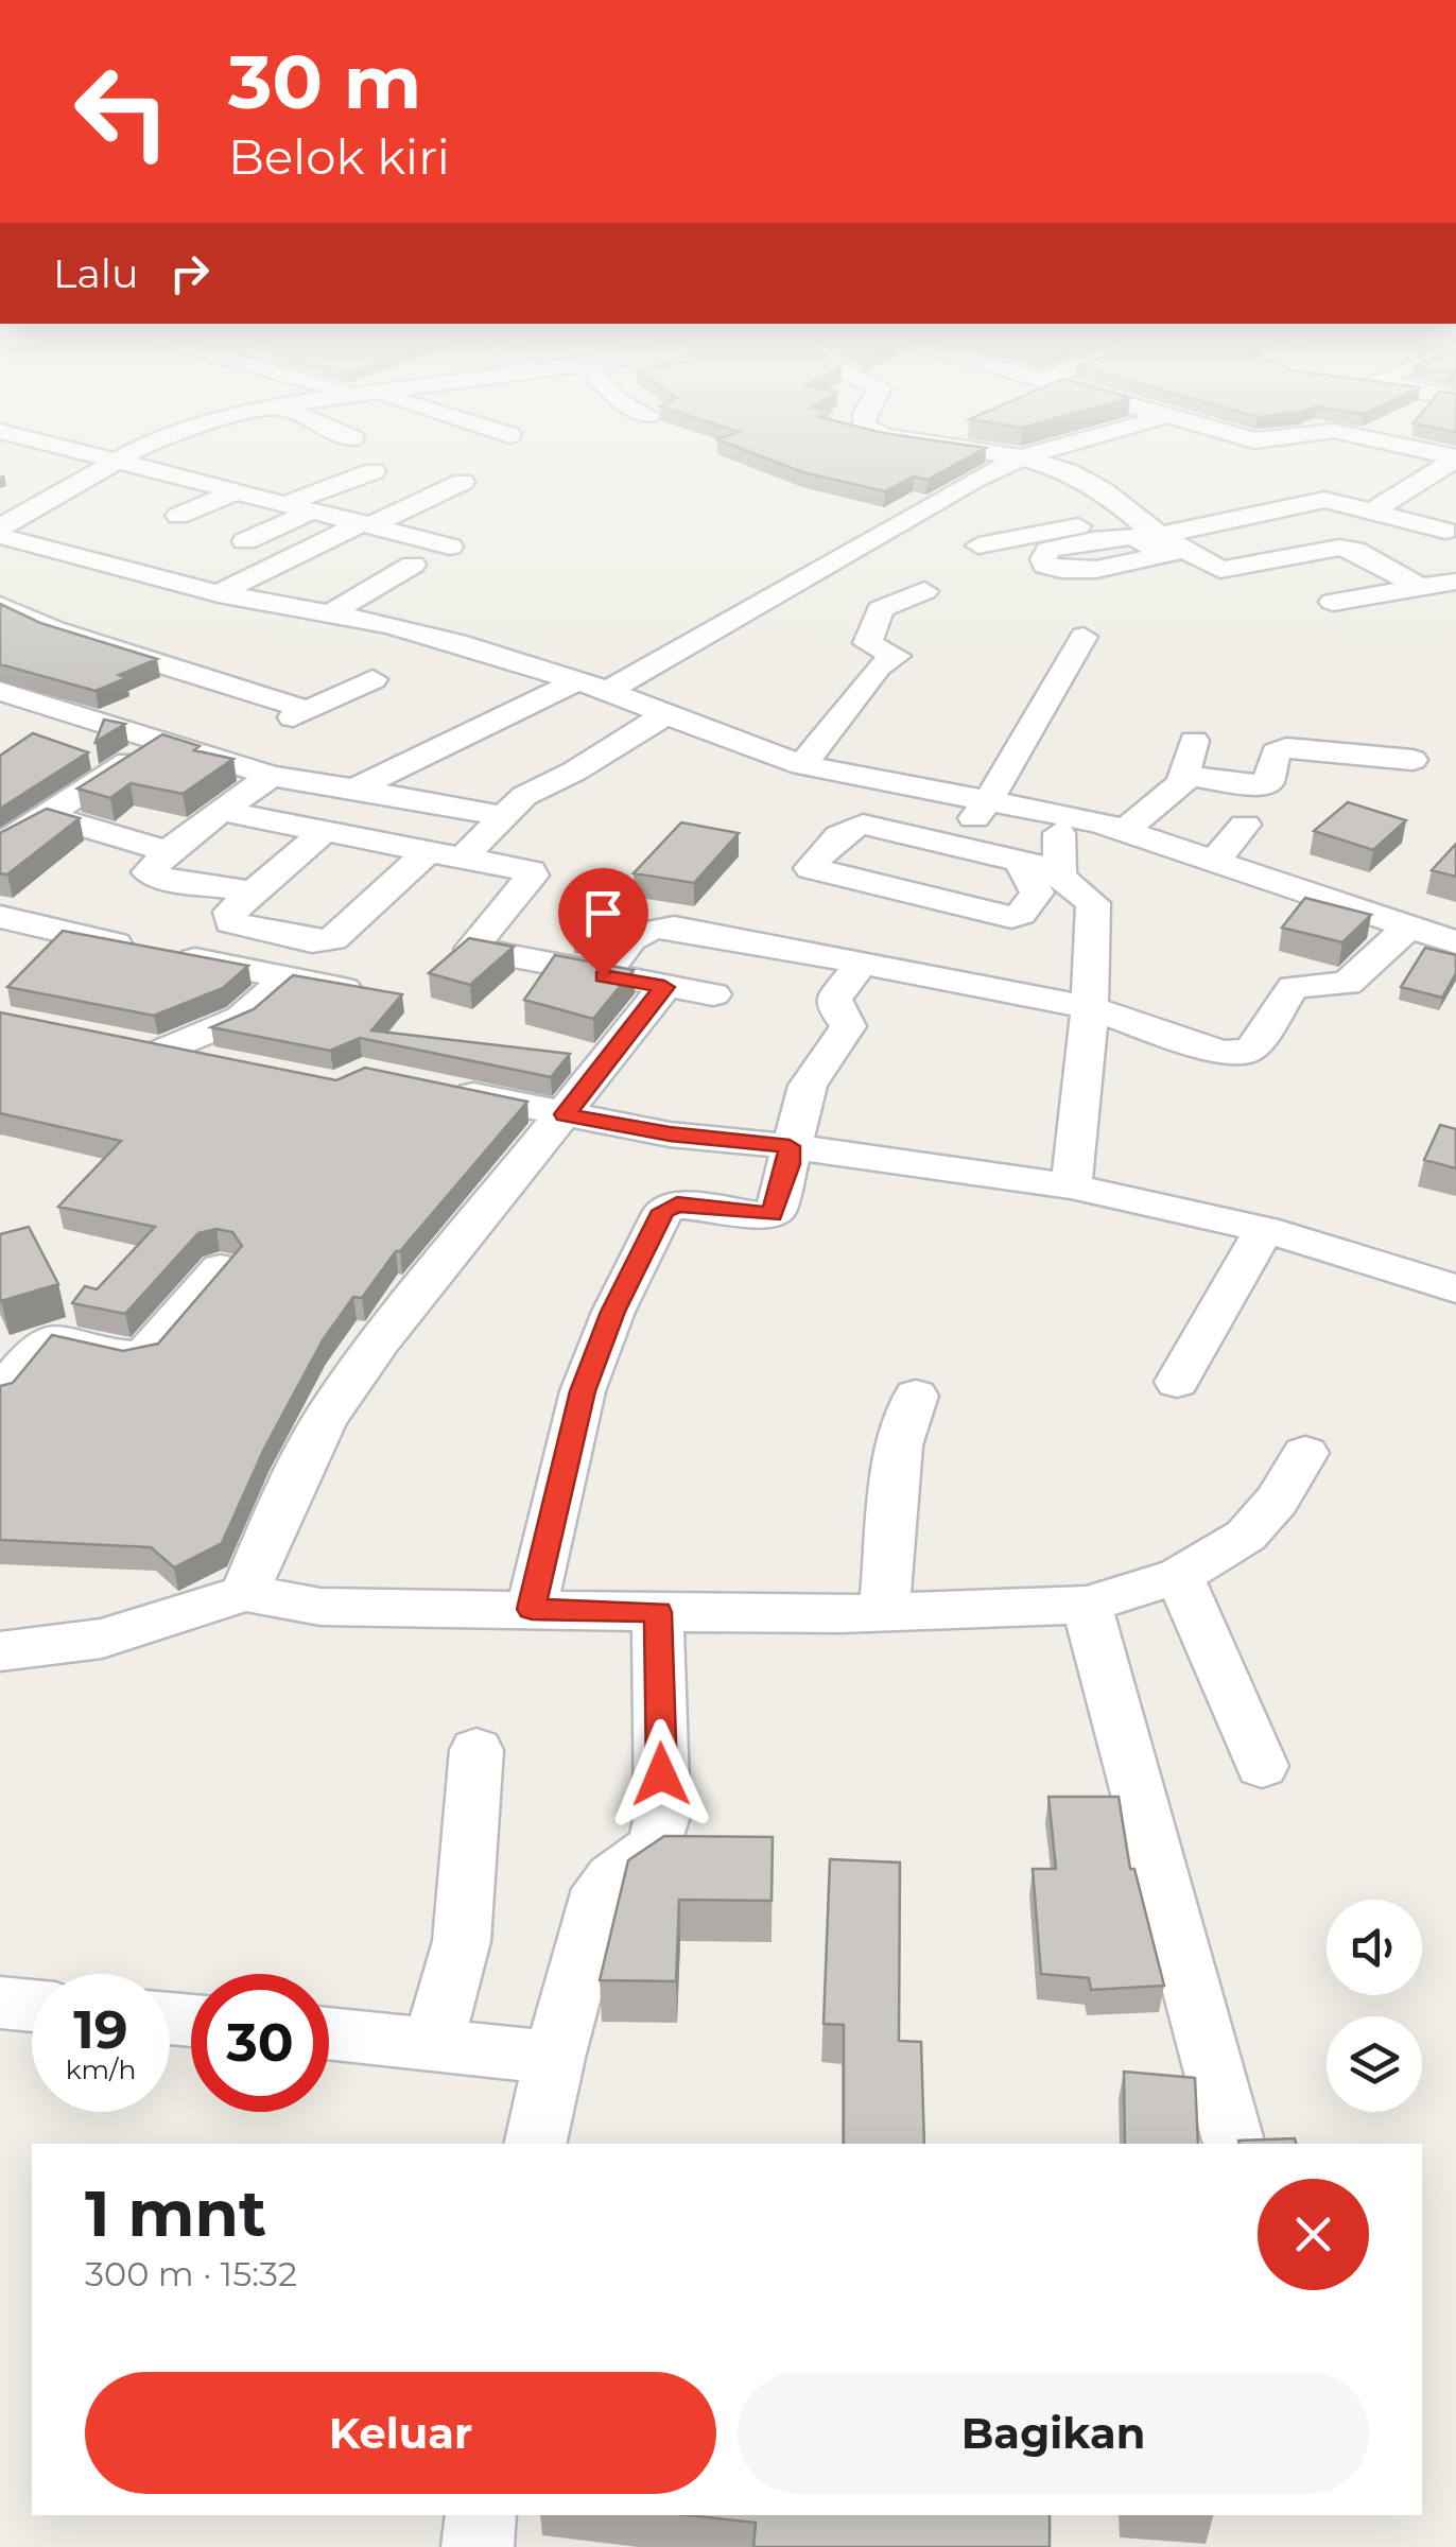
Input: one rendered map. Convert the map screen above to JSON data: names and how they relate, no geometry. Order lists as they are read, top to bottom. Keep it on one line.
{"page":{"turn":["30 m","Belok kiri"],"then":"Lalu","speed":"19 km/h","limit":"30","heading":["1 mnt","300 m · 15:32"],"buttons":["Keluar","Bagikan"]}}
